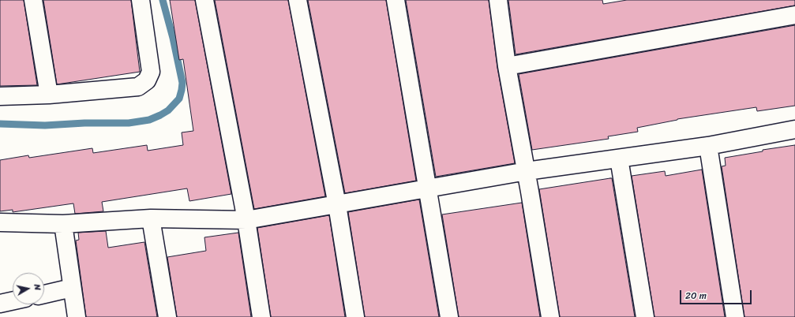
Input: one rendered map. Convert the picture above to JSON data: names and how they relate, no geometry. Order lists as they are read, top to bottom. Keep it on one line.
{"scale_bar":"20 m","north":"right"}
